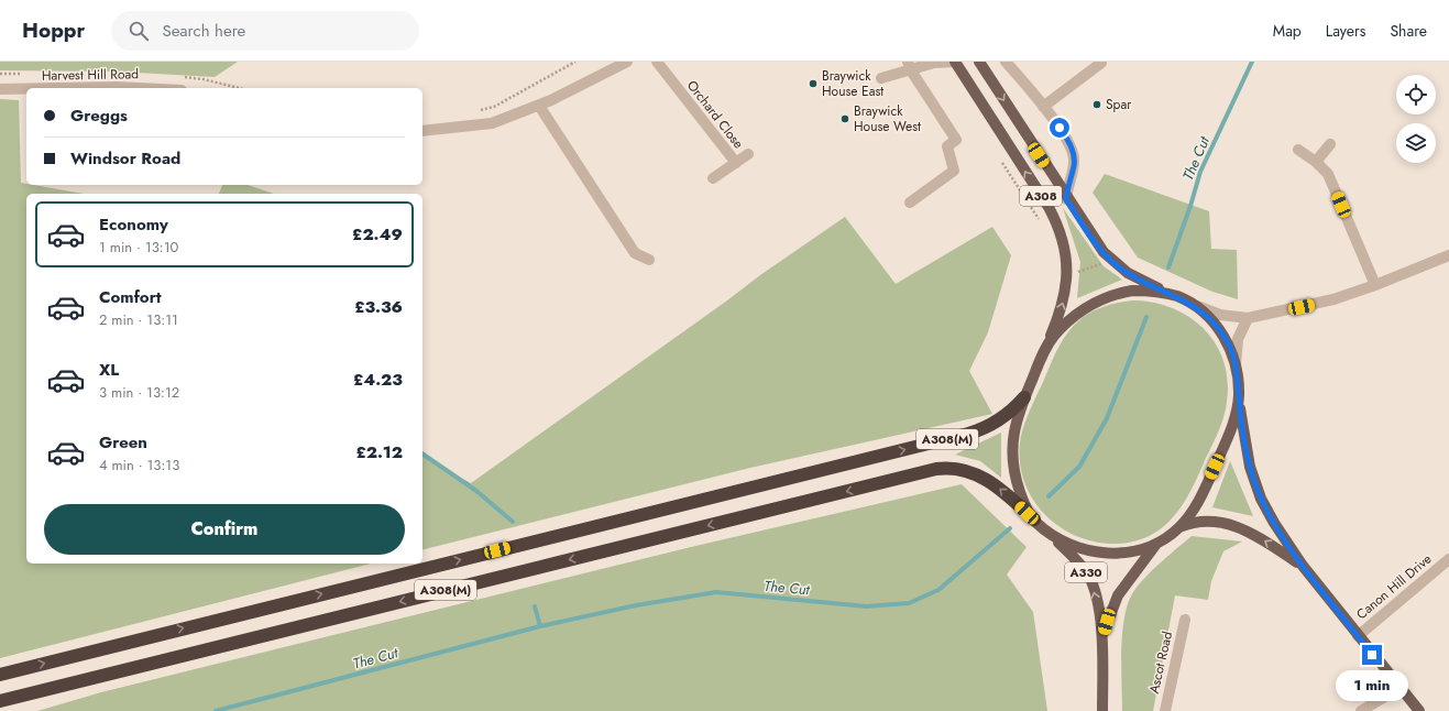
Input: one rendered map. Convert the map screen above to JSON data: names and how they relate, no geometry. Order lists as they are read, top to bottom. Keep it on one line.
{"streets":{"highway":["A308(M)"],"main road":["A308","A330"],"street":["Harvest Hill Road","Orchard Close","Canon Hill Drive","Ascot Road"]},"crossings":[["A308(M)","A330"]],"water":["The Cut"],"places":["Braywick House East","Spar","Braywick House West"],"page":{"header":"Hoppr","search":"Search here","nav":["Map","Layers","Share"],"banner":["Greggs","Windsor Road"],"list":[{"name":"Economy","note":"1 min · 13:10","value":"£2.49"},{"name":"Comfort","note":"2 min · 13:11","value":"£3.36"},{"name":"XL","note":"3 min · 13:12","value":"£4.23"},{"name":"Green","note":"4 min · 13:13","value":"£2.12"}],"buttons":"Confirm","bubble":"1 min"}}
